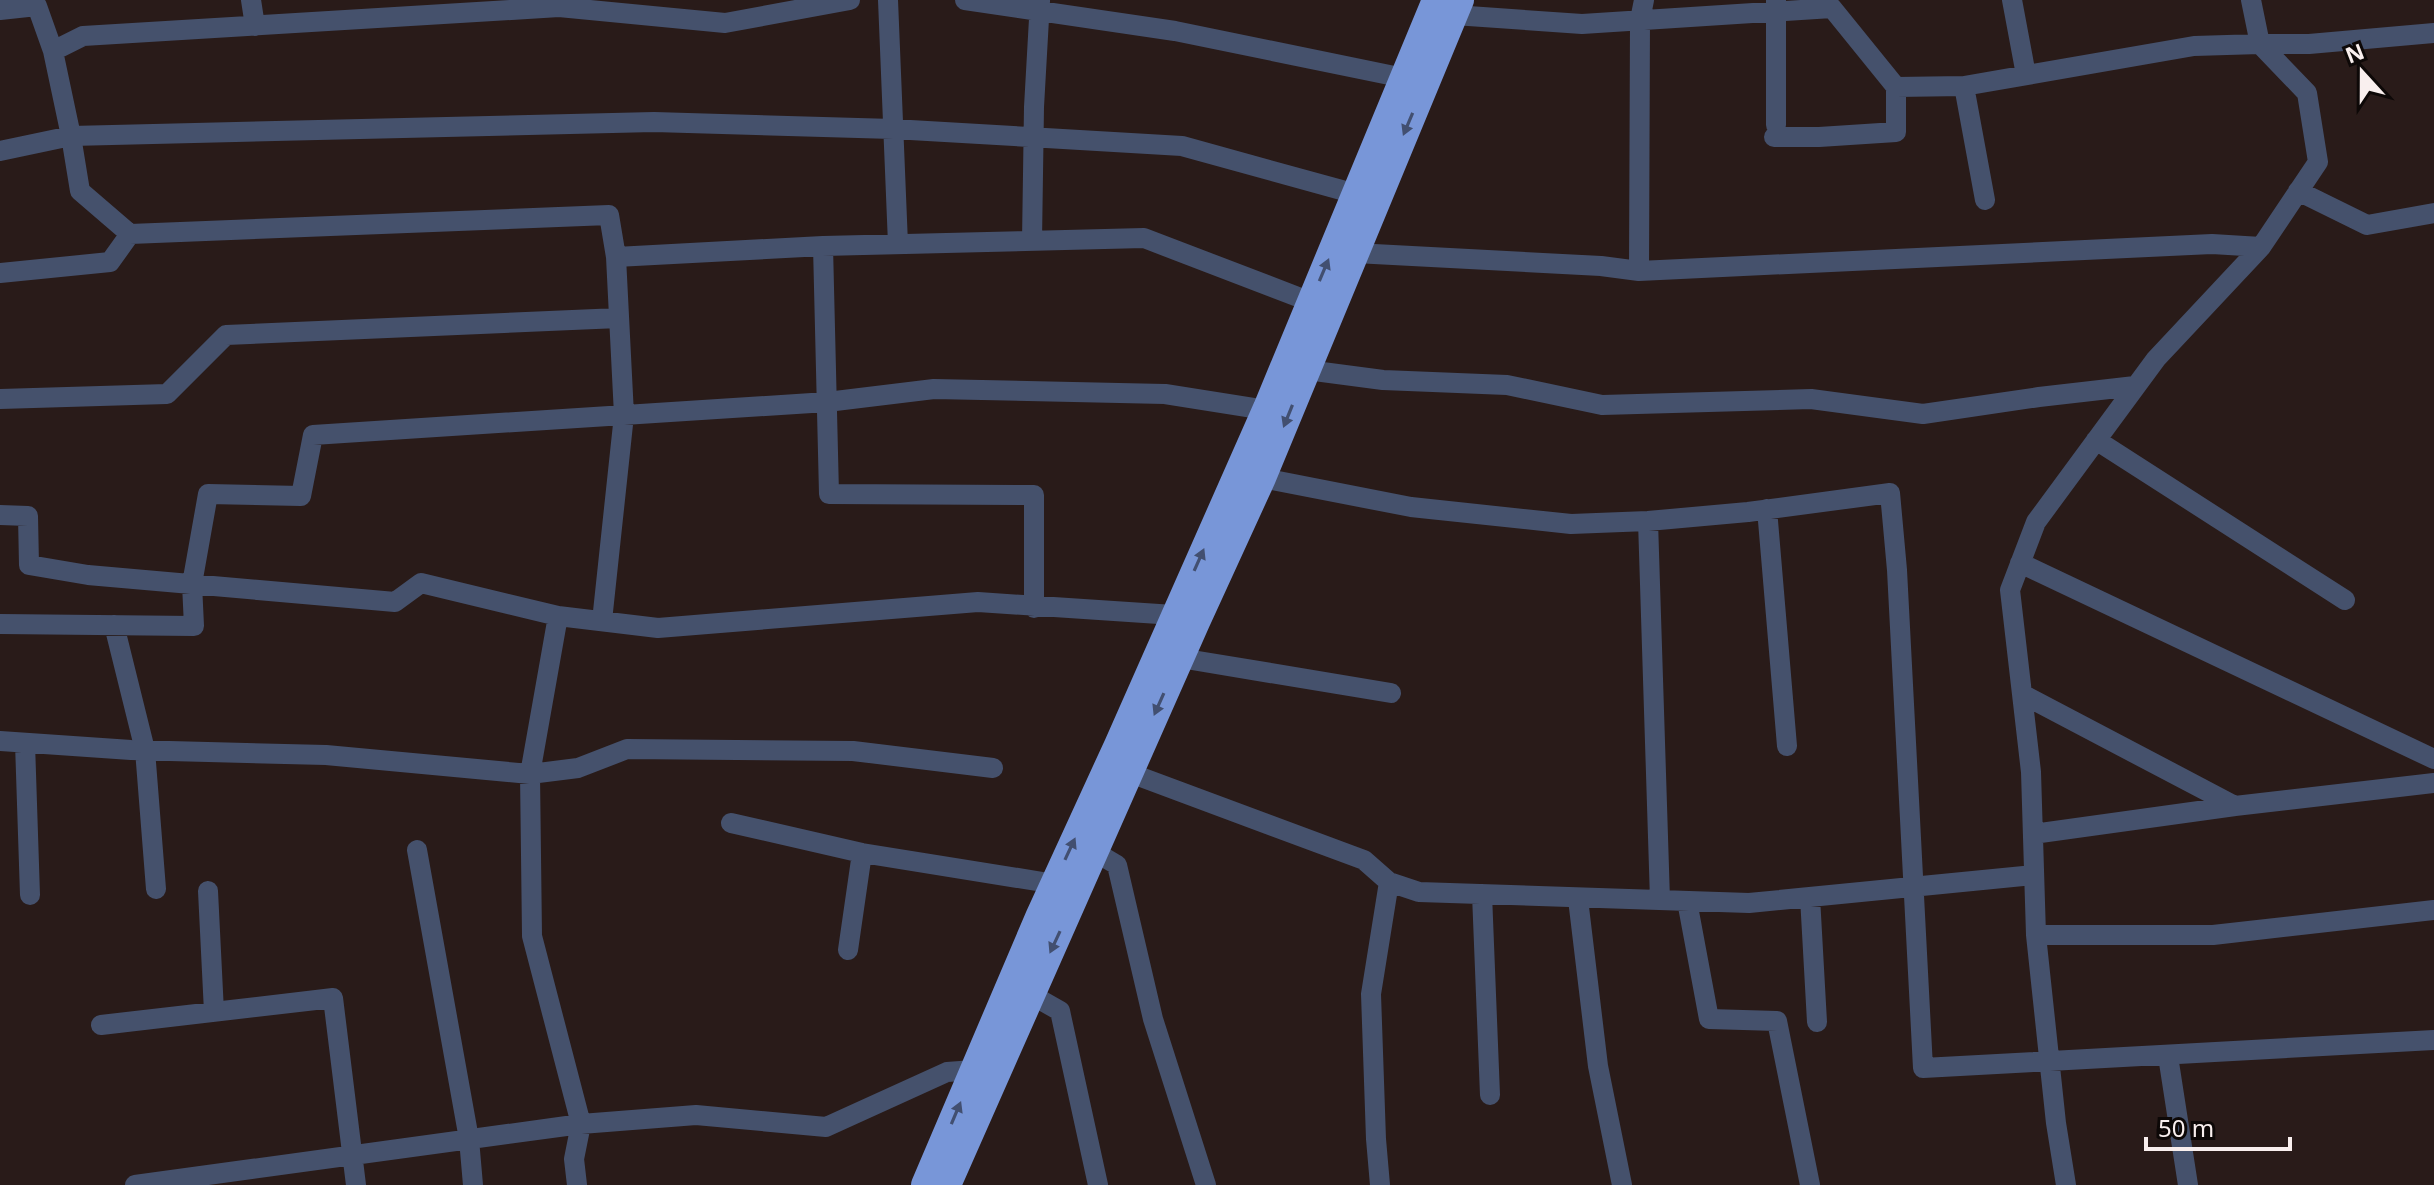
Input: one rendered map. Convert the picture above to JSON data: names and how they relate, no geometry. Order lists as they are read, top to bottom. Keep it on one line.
{"scale_bar":"50 m","north":"top"}
